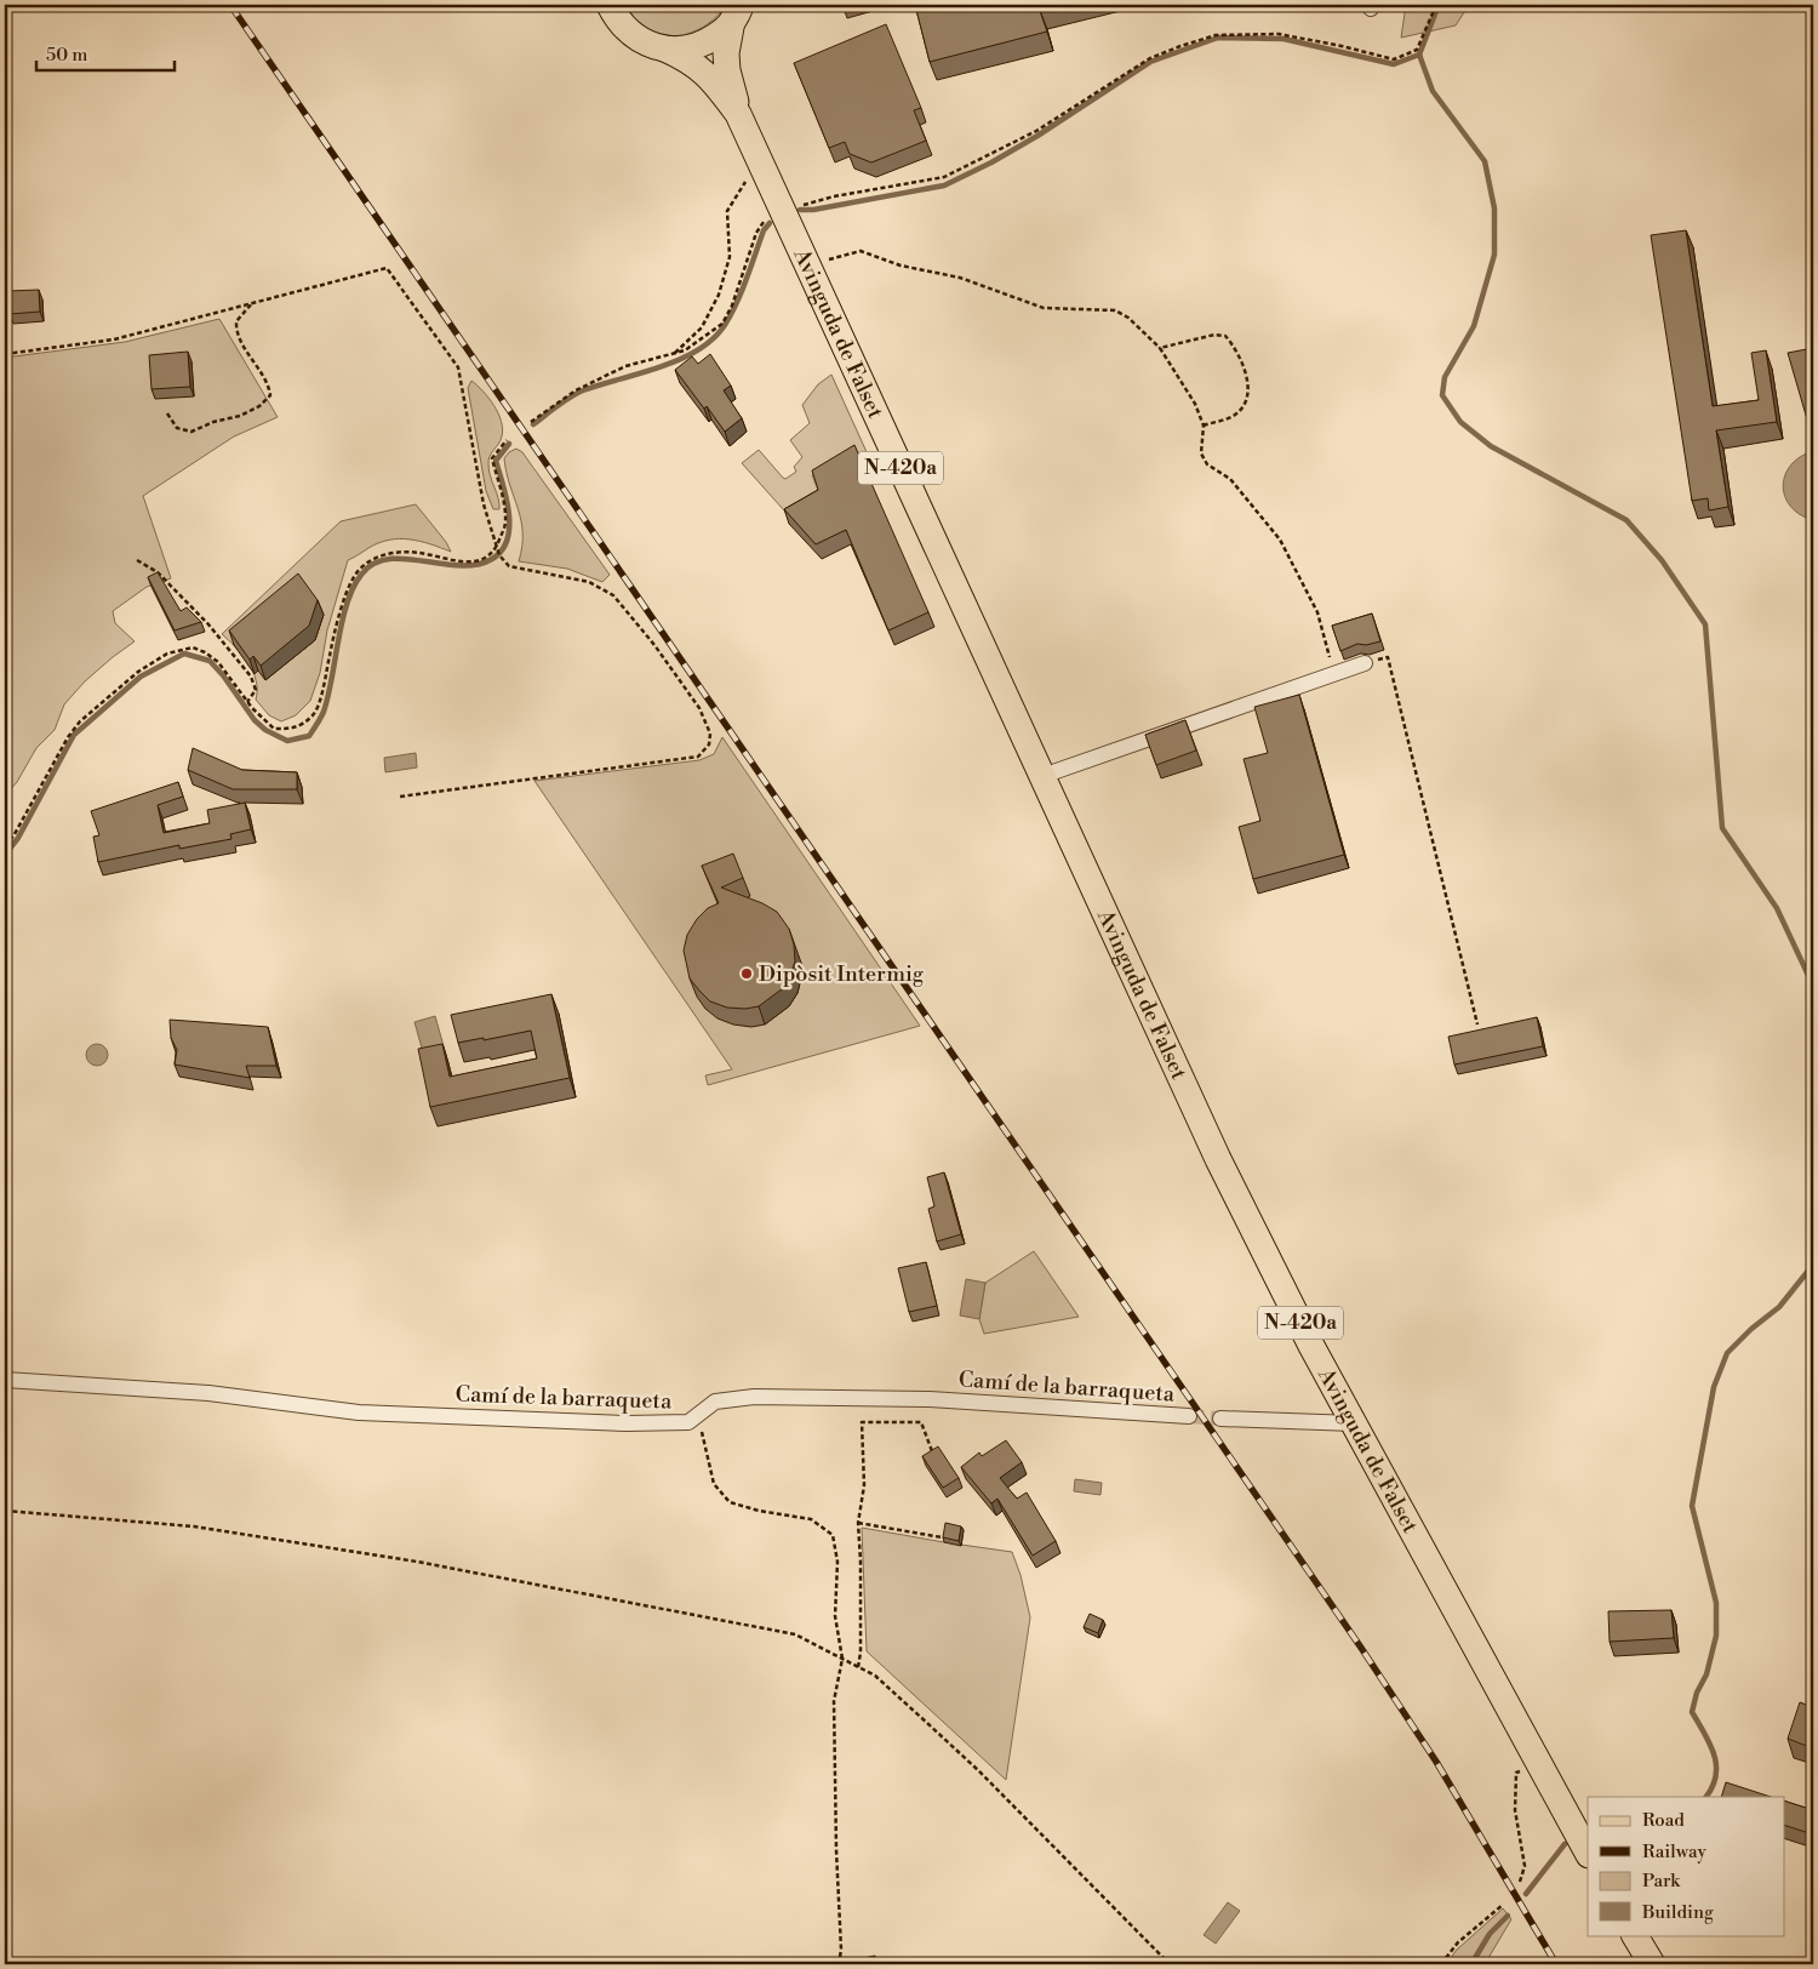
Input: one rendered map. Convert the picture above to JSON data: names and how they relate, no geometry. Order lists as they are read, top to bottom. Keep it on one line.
{"streets":{"main road":["Avinguda de Falset","N-420a"],"street":["Camí de la barraqueta"]},"crossings":[["Avinguda de Falset","N-420a"]],"places":["Dipòsit Intermig"],"legend":["Road","Railway","Park","Building"],"scale_bar":"50 m"}
